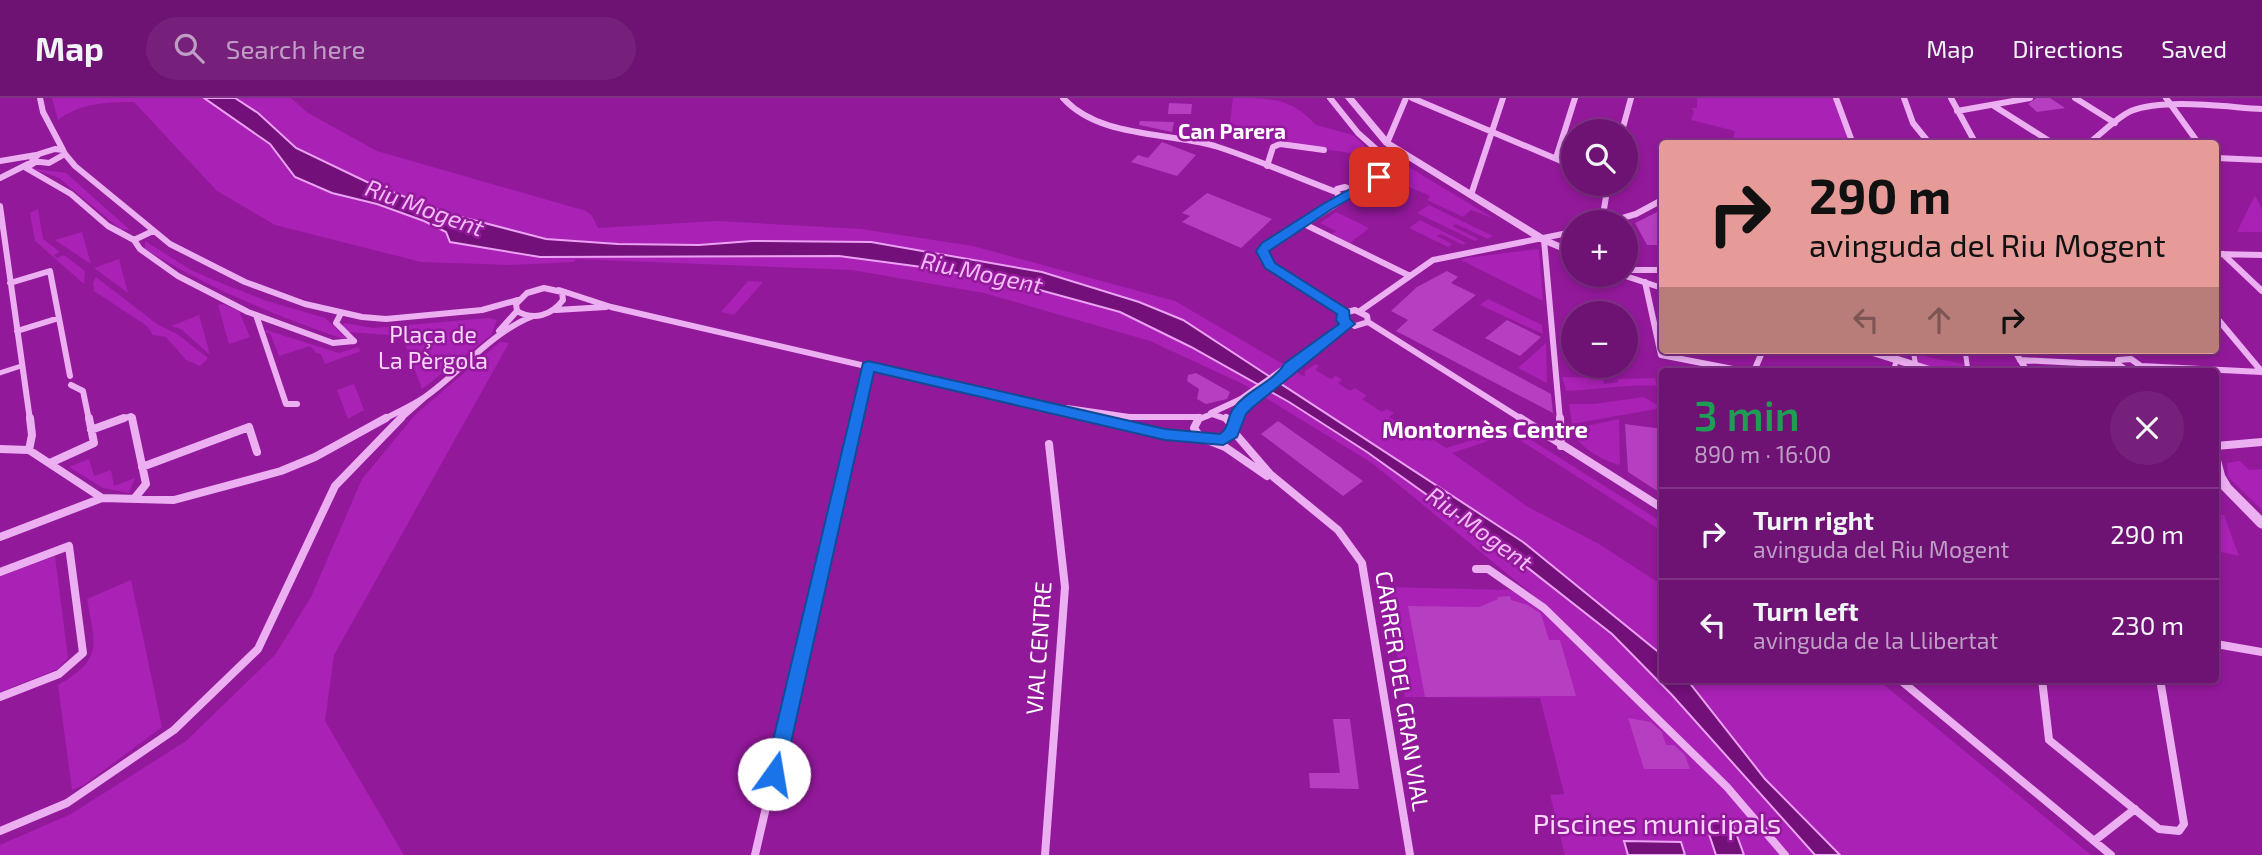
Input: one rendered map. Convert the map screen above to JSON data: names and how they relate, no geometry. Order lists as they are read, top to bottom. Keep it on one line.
{"streets":{"street":["VIAL CENTRE","CARRER DEL GRAN VIAL"]},"districts":["Can Parera","Montornès Centre"],"water":["Riu Mogent"],"parks":["Plaça de La Pèrgola","Piscines municipals"],"page":{"header":"Map","search":"Search here","nav":["Map","Directions","Saved"],"map_buttons":["+","−"],"turn":["290 m","avinguda del Riu Mogent"],"heading":["3 min","890 m · 16:00"],"list":[{"name":"Turn right","note":"avinguda del Riu Mogent","value":"290 m"},{"name":"Turn left","note":"avinguda de la Llibertat","value":"230 m"}]}}
